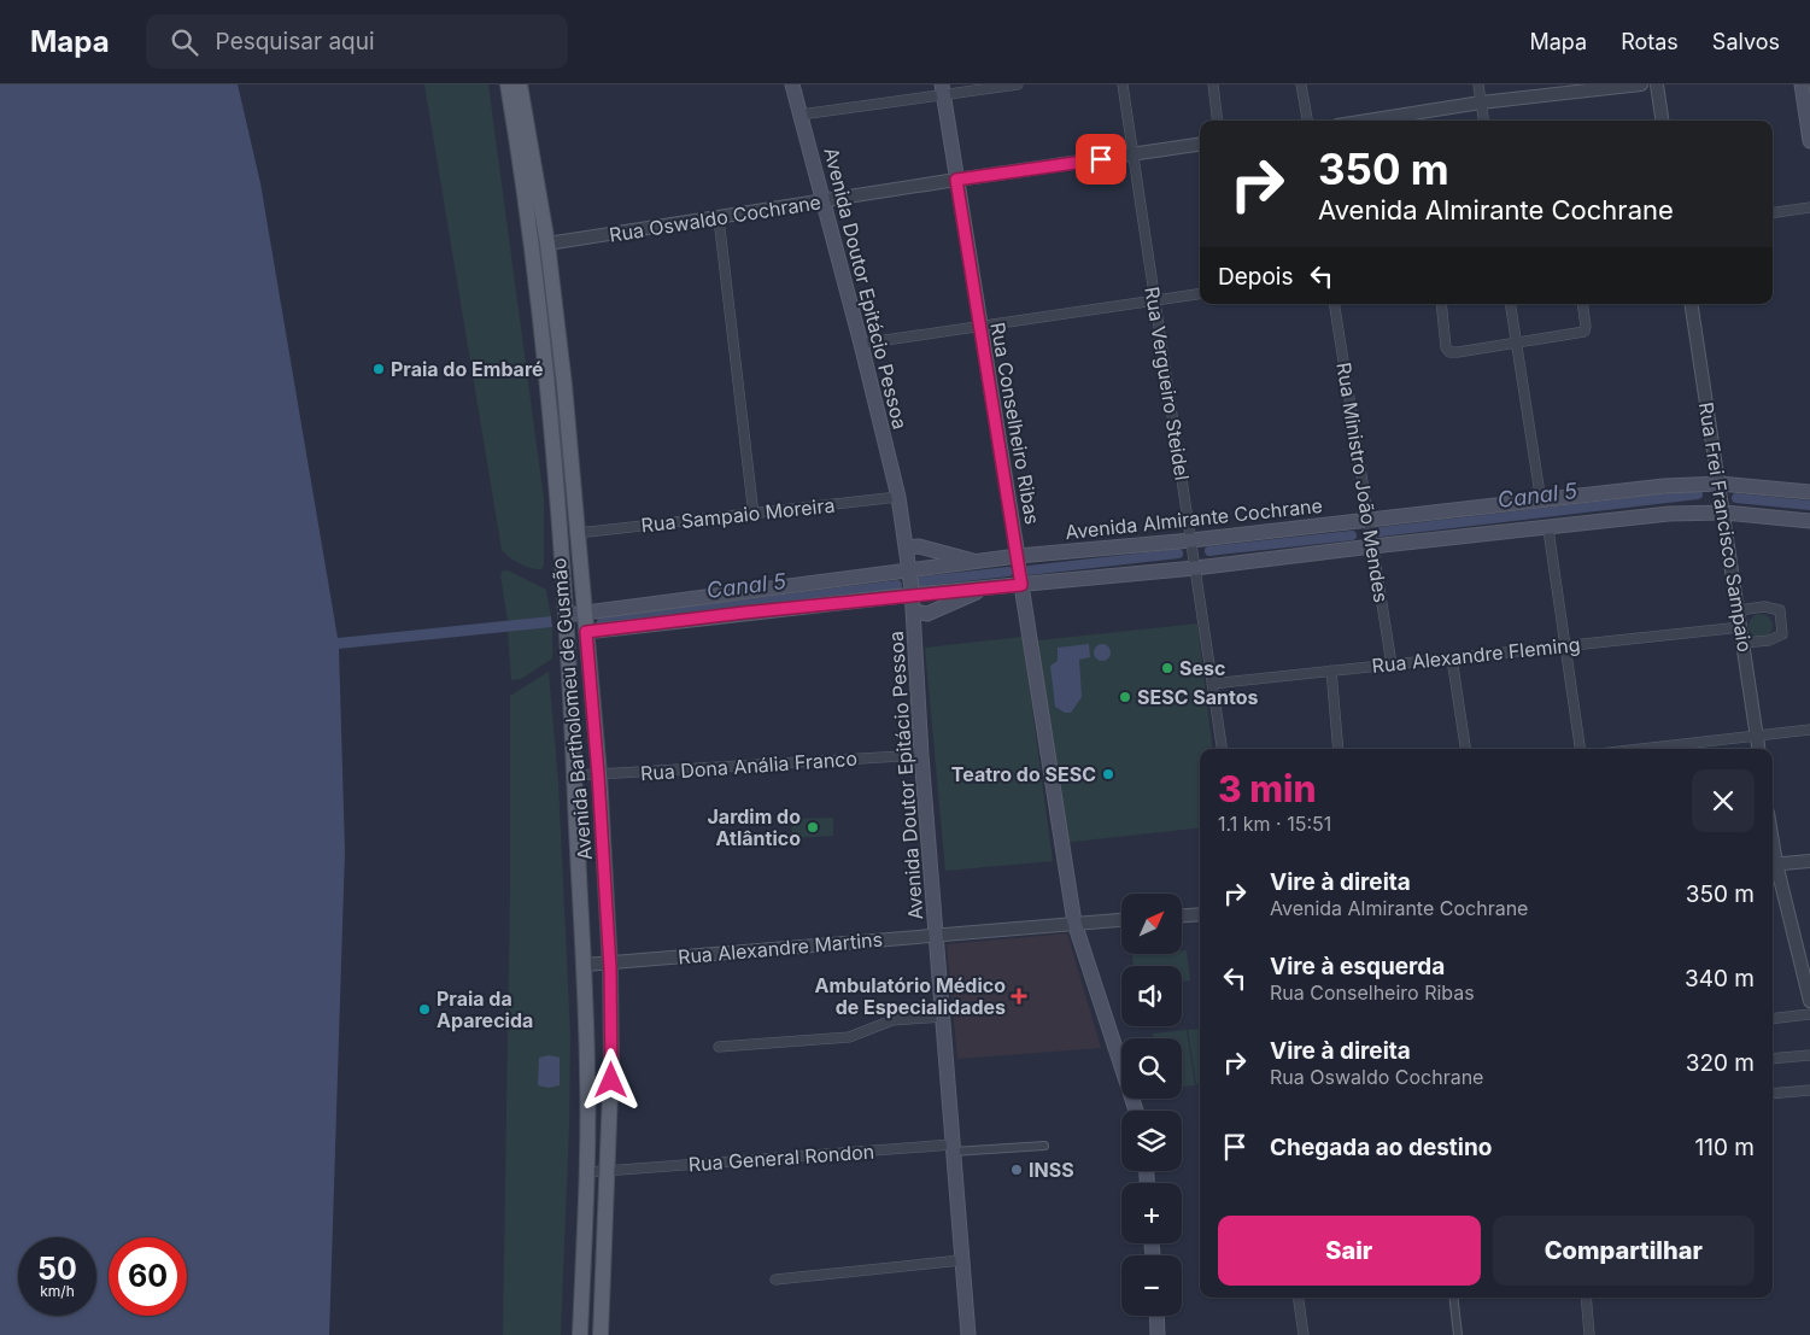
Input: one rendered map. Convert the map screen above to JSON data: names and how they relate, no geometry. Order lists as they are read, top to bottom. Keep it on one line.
{"streets":{"main road":["Avenida Doutor Epitácio Pessoa","Rua Conselheiro Ribas","Avenida Almirante Cochrane","Avenida Bartholomeu de Gusmão"],"street":["Rua Oswaldo Cochrane","Rua Vergueiro Steidel","Rua Ministro João Mendes","Rua Sampaio Moreira","Rua Frei Francisco Sampaio","Rua Alexandre Fleming","Rua Dona Anália Franco","Rua Alexandre Martins","Rua General Rondon"]},"crossings":[["Rua Oswaldo Cochrane","Avenida Doutor Epitácio Pessoa"],["Rua Oswaldo Cochrane","Rua Vergueiro Steidel"],["Rua Oswaldo Cochrane","Rua Conselheiro Ribas"],["Rua Oswaldo Cochrane","Avenida Bartholomeu de Gusmão"],["Avenida Doutor Epitácio Pessoa","Rua Sampaio Moreira"],["Avenida Doutor Epitácio Pessoa","Avenida Almirante Cochrane"],["Avenida Doutor Epitácio Pessoa","Rua Dona Anália Franco"],["Avenida Doutor Epitácio Pessoa","Rua Alexandre Martins"],["Avenida Doutor Epitácio Pessoa","Rua General Rondon"],["Rua Vergueiro Steidel","Avenida Almirante Cochrane"],["Rua Vergueiro Steidel","Rua Alexandre Fleming"],["Rua Conselheiro Ribas","Avenida Almirante Cochrane"],["Rua Conselheiro Ribas","Rua Alexandre Martins"],["Rua Ministro João Mendes","Avenida Almirante Cochrane"],["Rua Ministro João Mendes","Rua Alexandre Fleming"],["Rua Sampaio Moreira","Avenida Bartholomeu de Gusmão"],["Avenida Almirante Cochrane","Rua Frei Francisco Sampaio"],["Avenida Almirante Cochrane","Avenida Bartholomeu de Gusmão"],["Rua Frei Francisco Sampaio","Rua Alexandre Fleming"],["Avenida Bartholomeu de Gusmão","Rua Dona Anália Franco"],["Avenida Bartholomeu de Gusmão","Rua Alexandre Martins"],["Avenida Bartholomeu de Gusmão","Rua General Rondon"]],"water":["Canal 5"],"places":{"other":["Praia do Embaré","Sesc","SESC Santos","Teatro do SESC","Jardim do Atlântico","Praia da Aparecida","INSS"],"health":["Ambulatório Médico de Especialidades"]},"north":"top right","page":{"header":"Mapa","search":"Pesquisar aqui","nav":["Mapa","Rotas","Salvos"],"turn":["350 m","Avenida Almirante Cochrane"],"then":"Depois","heading":["3 min","1.1 km · 15:51"],"list":[{"name":"Vire à direita","note":"Avenida Almirante Cochrane","value":"350 m"},{"name":"Vire à esquerda","note":"Rua Conselheiro Ribas","value":"340 m"},{"name":"Vire à direita","note":"Rua Oswaldo Cochrane","value":"320 m"},{"name":"Chegada ao destino","value":"110 m"}],"map_buttons":["+","−"],"buttons":["Sair","Compartilhar"],"speed":"50 km/h","limit":"60"}}
